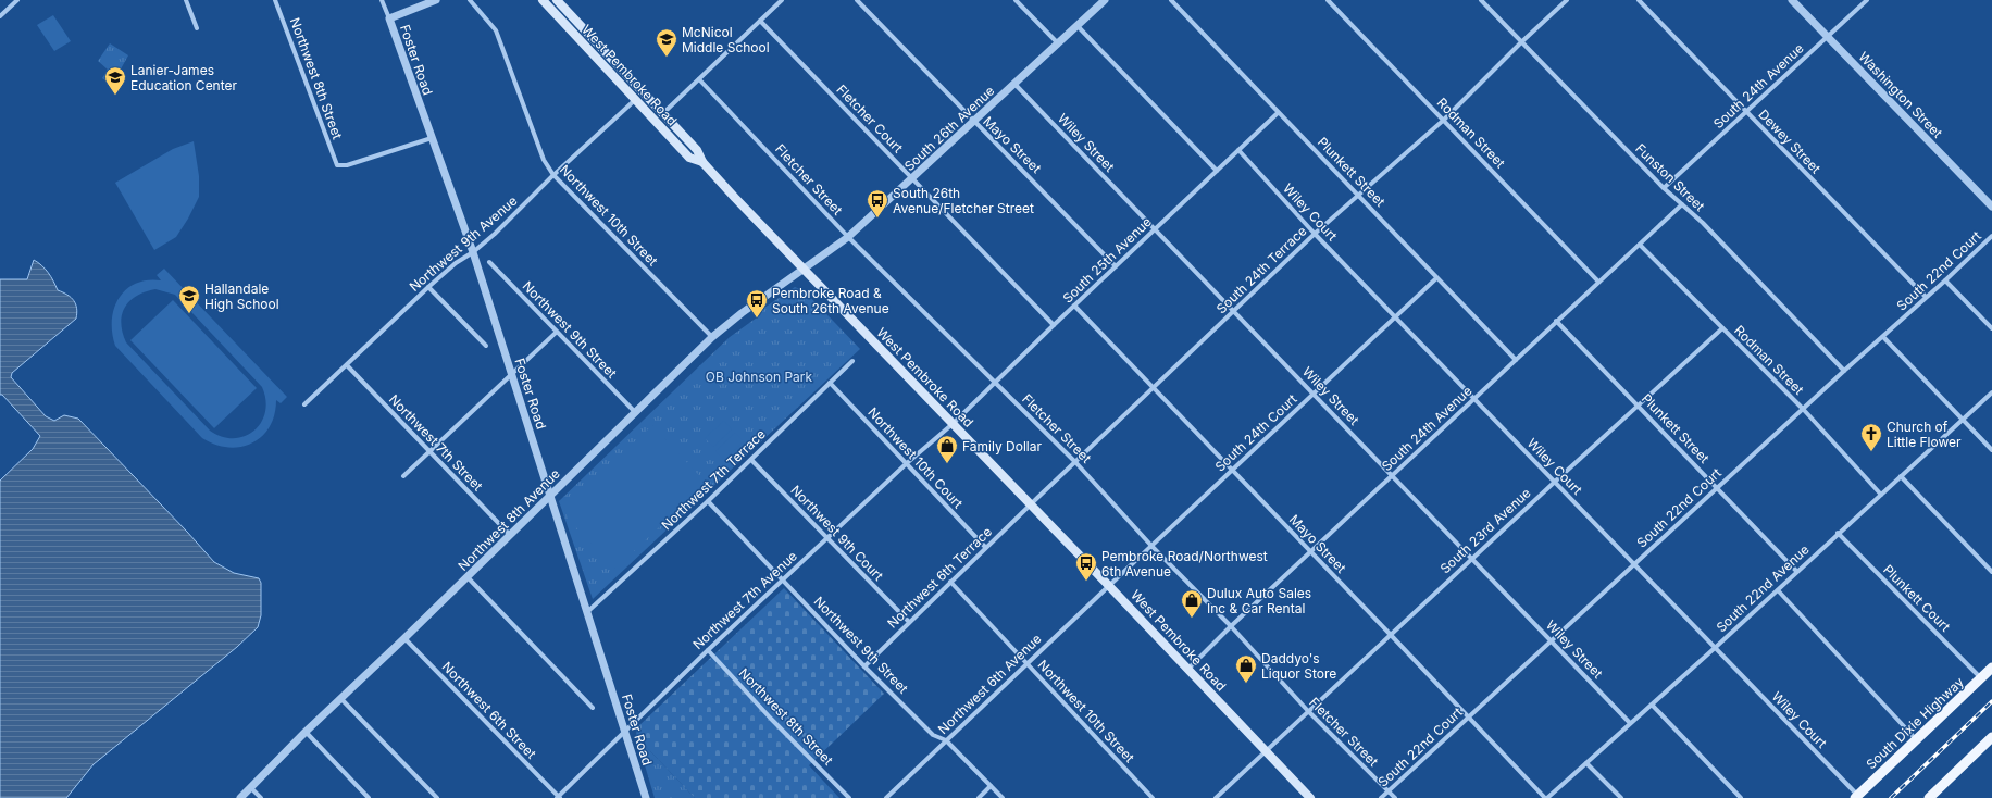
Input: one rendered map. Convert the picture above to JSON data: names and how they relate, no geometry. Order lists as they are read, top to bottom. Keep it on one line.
{"streets":{"main road":["West Pembroke Road","South Dixie Highway"],"street":["Foster Road","Northwest 8th Street","South 24th Avenue","Washington Street","Fletcher Court","South 26th Avenue","Rodman Street","Dewey Street","Wiley Street","Mayo Street","Plunkett Street","Funston Street","Fletcher Street","Wiley Court","Northwest 10th Street","Northwest 9th Avenue","South 25th Avenue","South 24th Terrace","South 22nd Court","Northwest 9th Street","South 24th Court","Northwest 7th Street","Northwest 10th Court","Northwest 7th Terrace","Northwest 8th Avenue","South 23rd Avenue","Northwest 9th Court","Northwest 6th Terrace","South 22nd Avenue","Plunkett Court","Northwest 7th Avenue","Northwest 6th Avenue","Northwest 6th Street"]},"crossings":[["Foster Road","Northwest 8th Street"],["Foster Road","Northwest 9th Avenue"],["Foster Road","Northwest 7th Terrace"],["Foster Road","Northwest 8th Avenue"],["Foster Road","Northwest 7th Avenue"],["West Pembroke Road","South 24th Avenue"],["West Pembroke Road","South 26th Avenue"],["West Pembroke Road","Northwest 9th Avenue"],["West Pembroke Road","South 25th Avenue"],["West Pembroke Road","South 24th Terrace"],["West Pembroke Road","South 24th Court"],["West Pembroke Road","Northwest 8th Avenue"],["West Pembroke Road","South 23rd Avenue"],["West Pembroke Road","Northwest 6th Terrace"],["West Pembroke Road","Northwest 7th Avenue"],["West Pembroke Road","Northwest 6th Avenue"],["Northwest 8th Street","Northwest 7th Avenue"],["South 24th Avenue","Washington Street"],["South 24th Avenue","Rodman Street"],["South 24th Avenue","Dewey Street"],["South 24th Avenue","Wiley Street"],["South 24th Avenue","Mayo Street"],["South 24th Avenue","Plunkett Street"],["South 24th Avenue","Funston Street"],["South 24th Avenue","Fletcher Street"],["South 24th Avenue","Wiley Court"],["Fletcher Court","South 26th Avenue"],["Fletcher Court","South 25th Avenue"],["South 26th Avenue","Wiley Street"],["South 26th Avenue","Mayo Street"],["South 26th Avenue","Fletcher Street"],["South 26th Avenue","Northwest 8th Avenue"],["Rodman Street","South 24th Terrace"],["Rodman Street","South 22nd Court"],["Rodman Street","South 23rd Avenue"],["Rodman Street","South 22nd Avenue"],["Dewey Street","South 22nd Court"],["Wiley Street","South 25th Avenue"],["Wiley Street","South 24th Terrace"],["Wiley Street","South 22nd Court"],["Wiley Street","South 24th Court"],["Wiley Street","South 23rd Avenue"],["Wiley Street","South 22nd Avenue"],["Mayo Street","South 25th Avenue"],["Mayo Street","South 24th Terrace"],["Mayo Street","South 22nd Court"],["Mayo Street","South 24th Court"],["Mayo Street","South 23rd Avenue"],["Mayo Street","South 22nd Avenue"],["Plunkett Street","South 25th Avenue"],["Plunkett Street","South 24th Terrace"],["Plunkett Street","South 22nd Court"],["Plunkett Street","South 24th Court"],["Plunkett Street","South 23rd Avenue"],["Plunkett Street","South 22nd Avenue"],["Funston Street","South 24th Terrace"],["Funston Street","South 22nd Court"],["Fletcher Street","South 25th Avenue"],["Fletcher Street","South 24th Terrace"],["Fletcher Street","South 22nd Court"],["Fletcher Street","South 24th Court"],["Fletcher Street","South 23rd Avenue"],["Wiley Court","South 25th Avenue"],["Wiley Court","South 24th Terrace"],["Wiley Court","South 22nd Court"],["Wiley Court","South 24th Court"],["Wiley Court","South 23rd Avenue"],["Wiley Court","South 22nd Avenue"],["Wiley Court","South Dixie Highway"],["Northwest 10th Street","Northwest 9th Avenue"],["Northwest 10th Street","Northwest 8th Avenue"],["Northwest 10th Street","Northwest 6th Terrace"],["Northwest 10th Street","Northwest 6th Avenue"],["Northwest 9th Avenue","Northwest 7th Street"],["South 25th Avenue","Northwest 7th Avenue"],["South 24th Terrace","Northwest 6th Terrace"],["Northwest 9th Street","Northwest 7th Terrace"],["Northwest 9th Street","Northwest 8th Avenue"],["Northwest 9th Street","Northwest 6th Terrace"],["Northwest 9th Street","Northwest 7th Avenue"],["Northwest 9th Street","Northwest 6th Avenue"],["South 24th Court","Northwest 6th Avenue"],["Northwest 7th Street","Northwest 8th Avenue"],["Northwest 10th Court","Northwest 7th Terrace"],["Northwest 10th Court","Northwest 6th Terrace"],["Northwest 10th Court","Northwest 7th Avenue"],["Northwest 7th Terrace","Northwest 9th Court"],["Northwest 8th Avenue","Northwest 6th Street"],["Northwest 9th Court","Northwest 6th Terrace"],["Northwest 9th Court","Northwest 7th Avenue"],["South 22nd Avenue","Plunkett Court"],["Plunkett Court","South Dixie Highway"],["Northwest 7th Avenue","Northwest 6th Street"]],"parks":["OB Johnson Park"],"places":{"school or university":["McNicol Middle School","Lanier-James Education Center","Hallandale High School"],"bus stop":["South 26th Avenue/Fletcher Street","Pembroke Road & South 26th Avenue","Pembroke Road/Northwest 6th Avenue"],"church":["Church of Little Flower"],"shop":["Family Dollar","Dulux Auto Sales Inc & Car Rental","Daddyo's Liquor Store"]}}
